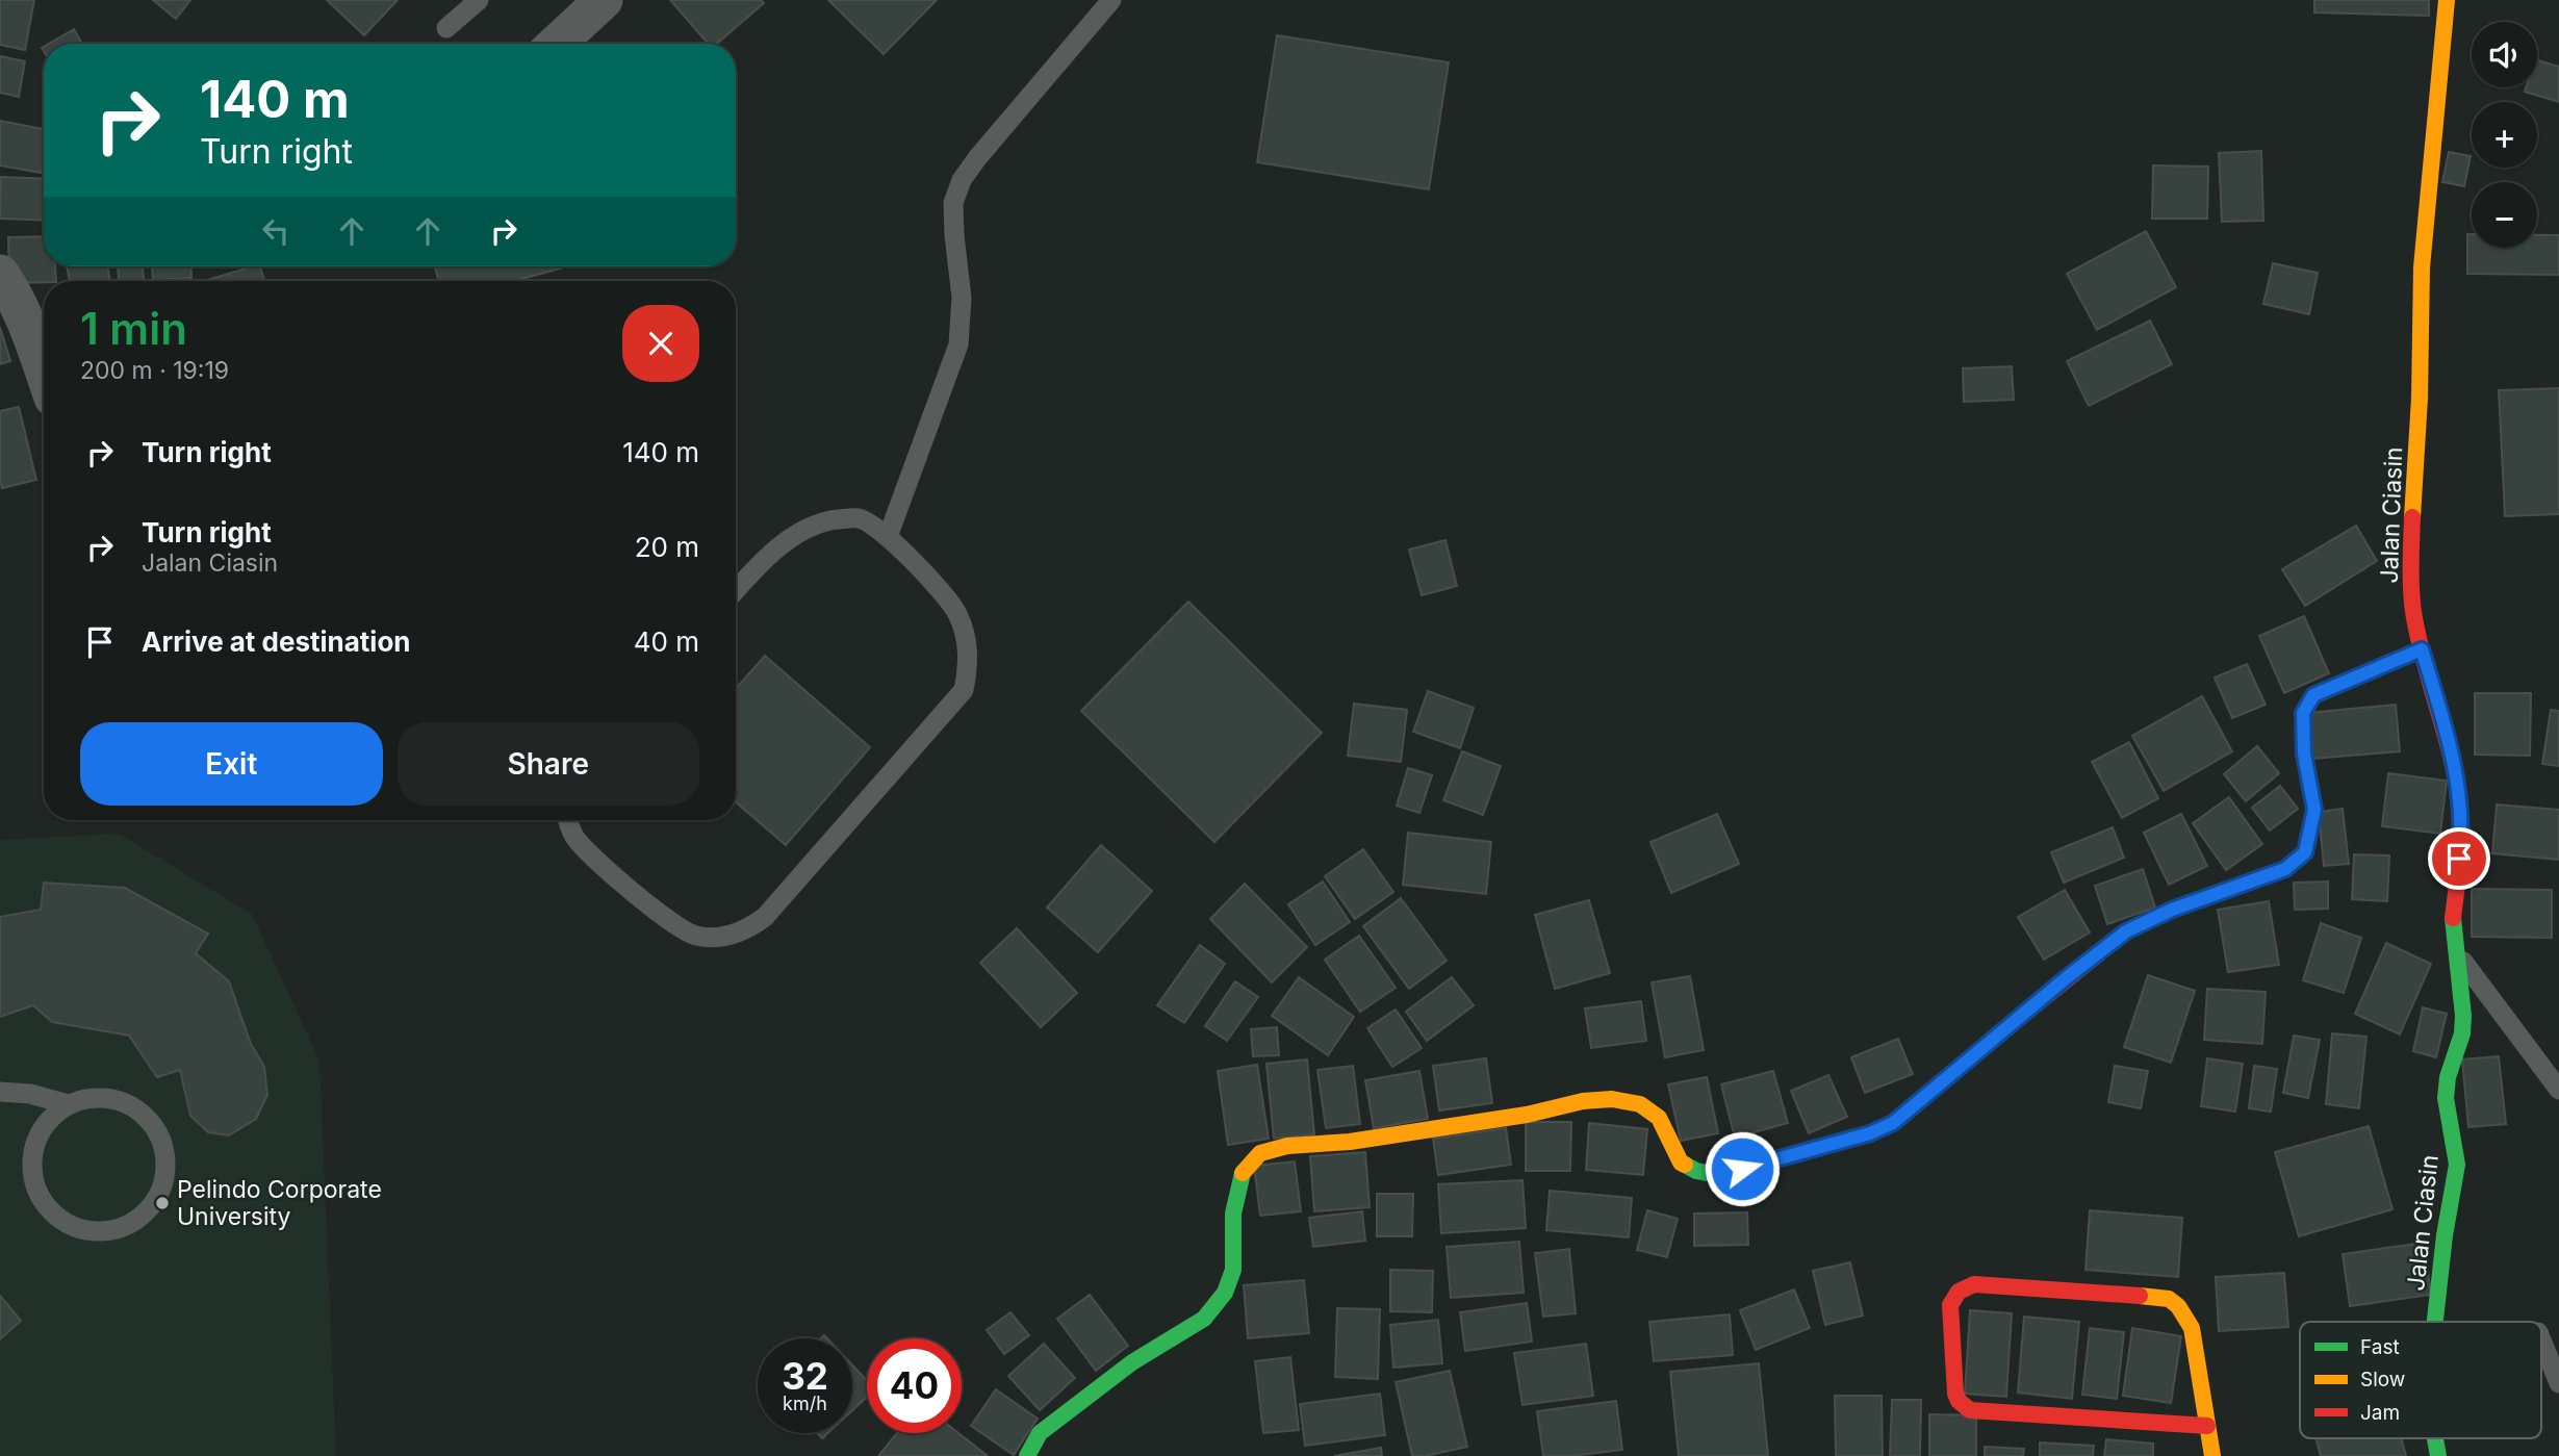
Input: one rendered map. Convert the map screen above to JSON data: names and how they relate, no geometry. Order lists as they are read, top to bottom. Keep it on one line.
{"streets":{"street":["Jalan Ciasin"]},"places":["Pelindo Corporate University"],"legend":["Fast","Slow","Jam"],"page":{"map_buttons":["+","−"],"turn":["140 m","Turn right"],"heading":["1 min","200 m · 19:19"],"list":[{"name":"Turn right","value":"140 m"},{"name":"Turn right","note":"Jalan Ciasin","value":"20 m"},{"name":"Arrive at destination","value":"40 m"}],"buttons":["Exit","Share"],"speed":"32 km/h","limit":"40"}}
